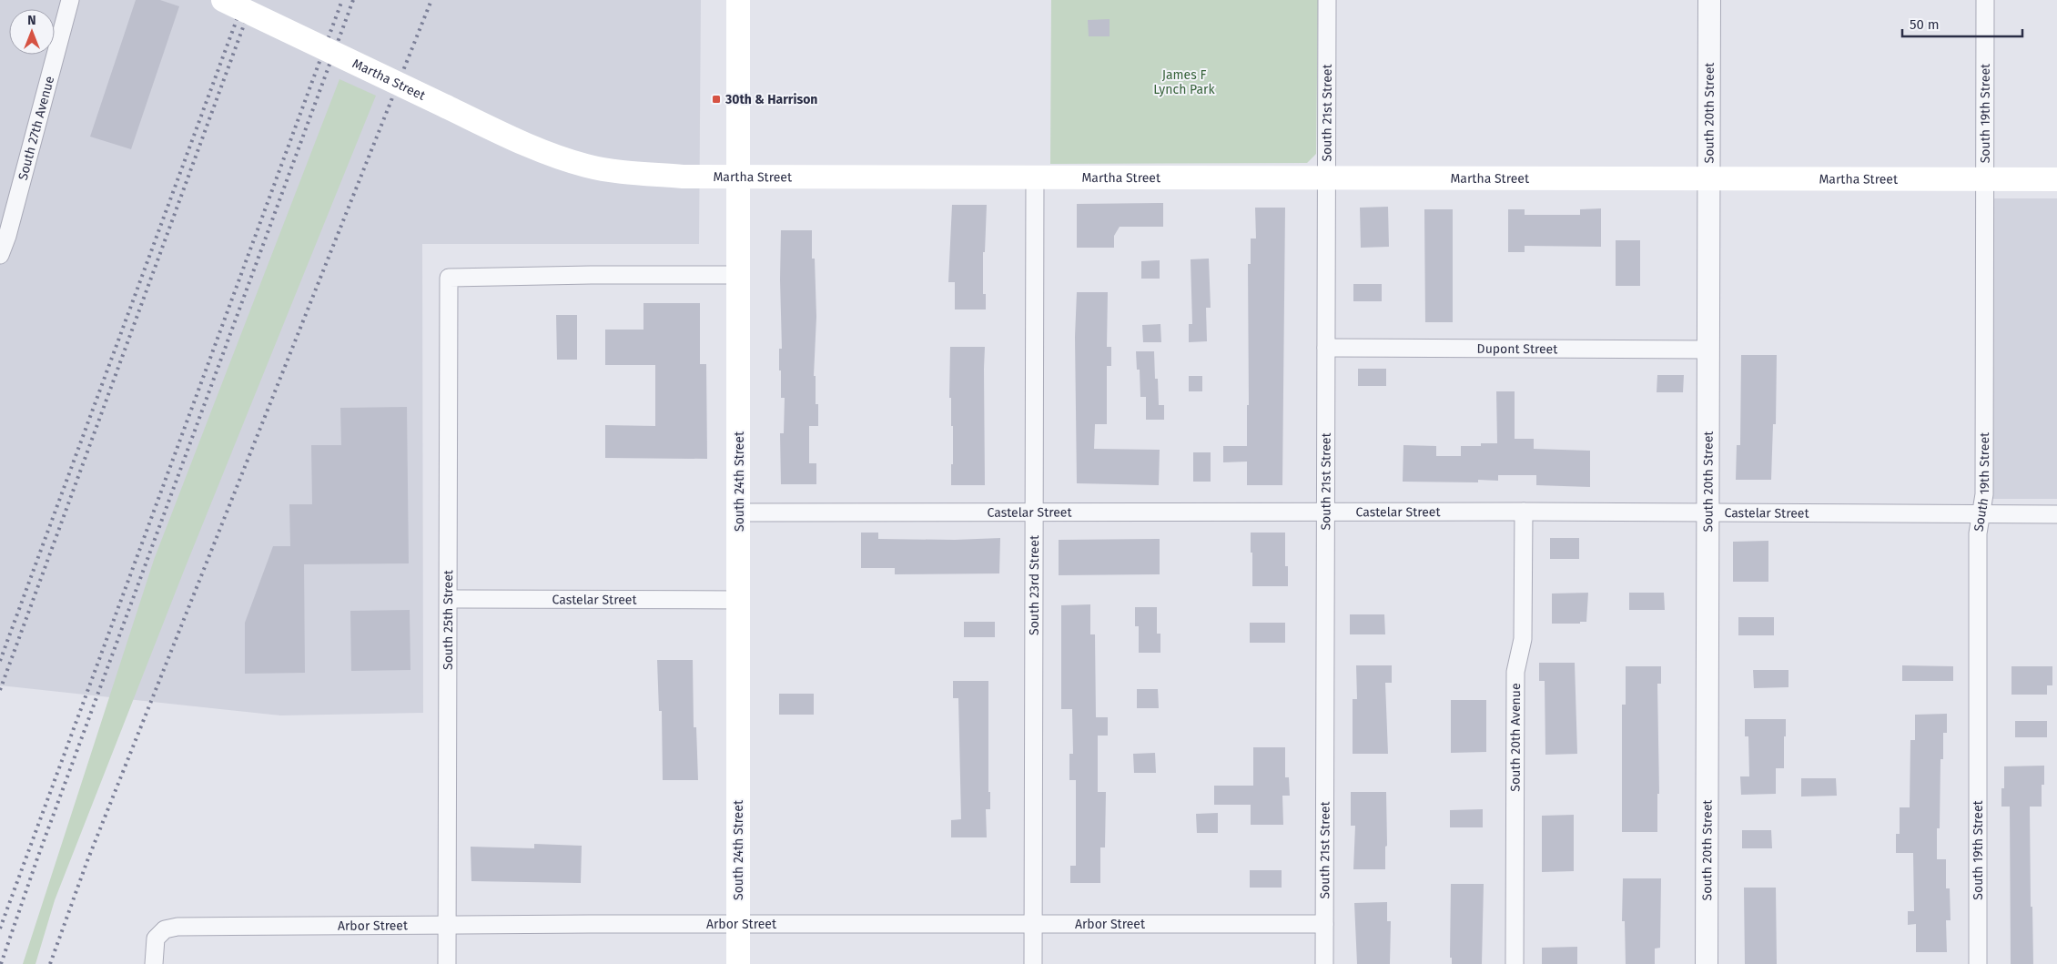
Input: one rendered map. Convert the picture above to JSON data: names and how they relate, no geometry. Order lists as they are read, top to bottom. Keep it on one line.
{"streets":{"main road":["Martha Street","South 24th Street"],"street":["South 21st Street","South 20th Street","South 19th Street","South 27th Avenue","Dupont Street","Castelar Street","South 23rd Street","South 25th Street","South 20th Avenue","Arbor Street"]},"crossings":[["Martha Street","South 21st Street"],["Martha Street","South 20th Street"],["Martha Street","South 19th Street"],["Martha Street","South 24th Street"],["Martha Street","South 23rd Street"],["South 21st Street","Dupont Street"],["South 21st Street","Castelar Street"],["South 21st Street","Arbor Street"],["South 20th Street","Dupont Street"],["South 20th Street","Castelar Street"],["South 19th Street","Castelar Street"],["South 24th Street","Castelar Street"],["South 24th Street","South 25th Street"],["South 24th Street","Arbor Street"],["Castelar Street","South 23rd Street"],["Castelar Street","South 25th Street"],["Castelar Street","South 20th Avenue"],["South 23rd Street","Arbor Street"],["South 25th Street","Arbor Street"]],"parks":["James F Lynch Park"],"places":{"transit":["30th & Harrison"]},"scale_bar":"50 m","north":"top"}
